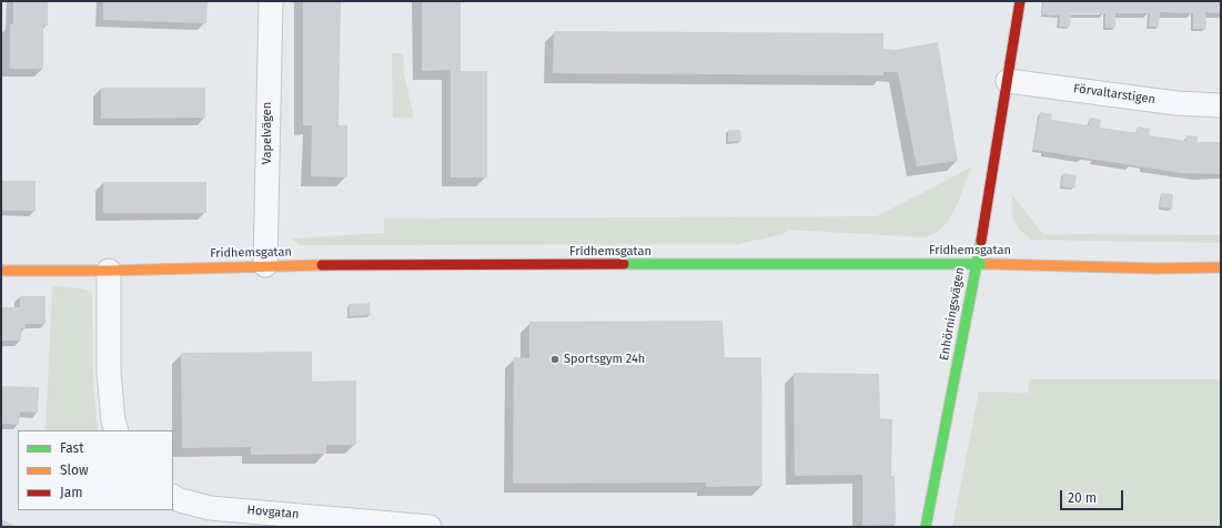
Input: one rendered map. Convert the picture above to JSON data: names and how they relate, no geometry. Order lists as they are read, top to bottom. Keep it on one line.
{"streets":{"street":["Förvaltarstigen","Vapelvägen","Fridhemsgatan","Enhörningsvägen","Hovgatan"]},"crossings":[["Förvaltarstigen","Enhörningsvägen"],["Vapelvägen","Fridhemsgatan"],["Fridhemsgatan","Enhörningsvägen"]],"places":["Sportsgym 24h"],"legend":["Fast","Slow","Jam"],"scale_bar":"20 m"}
